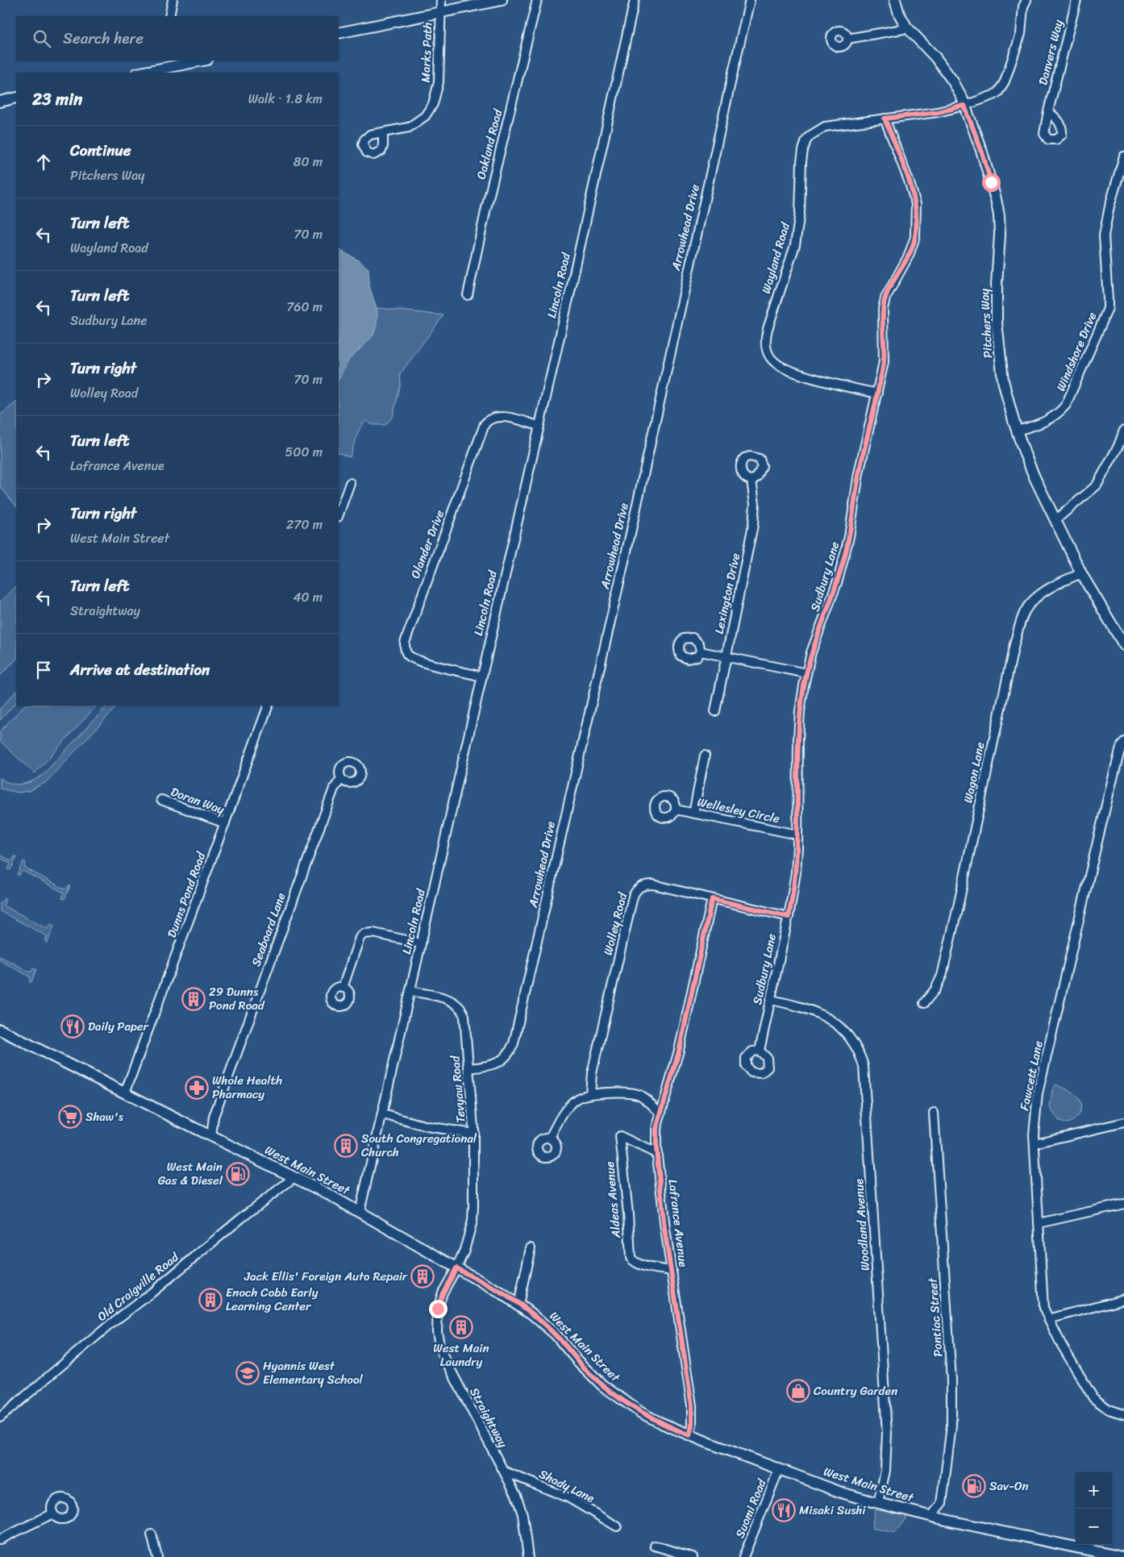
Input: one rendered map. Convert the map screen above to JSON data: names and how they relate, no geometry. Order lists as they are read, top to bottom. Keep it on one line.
{"streets":{"main road":["Pitchers Way","West Main Street"],"street":["Marks Path","Danvers Way","Oakland Road","Arrowhead Drive","Wayland Road","Lincoln Road","Windshore Drive","Olander Drive","Sudbury Lane","Lexington Drive","Wagon Lane","Doran Way","Wellesley Circle","Dunns Pond Road","Wolley Road","Seaboard Lane","Fawcett Lane","Tevyaw Road","Aldeas Avenue","Lafrance Avenue","Woodland Avenue","Old Craigville Road","Pontiac Street","Straightway","Shady Lane","Suomi Road"]},"crossings":[["Arrowhead Drive","Tevyaw Road"],["Wayland Road","Pitchers Way"],["Wayland Road","Sudbury Lane"],["Lincoln Road","Olander Drive"],["Lincoln Road","Tevyaw Road"],["Lincoln Road","West Main Street"],["Pitchers Way","Windshore Drive"],["Pitchers Way","Wagon Lane"],["Sudbury Lane","Wellesley Circle"],["Sudbury Lane","Wolley Road"],["Sudbury Lane","Woodland Avenue"],["Doran Way","Dunns Pond Road"],["Dunns Pond Road","West Main Street"],["Wolley Road","Lafrance Avenue"],["Seaboard Lane","West Main Street"],["Tevyaw Road","West Main Street"],["Tevyaw Road","Straightway"],["West Main Street","Lafrance Avenue"],["West Main Street","Woodland Avenue"],["West Main Street","Old Craigville Road"],["West Main Street","Pontiac Street"],["West Main Street","Straightway"],["West Main Street","Suomi Road"],["Aldeas Avenue","Lafrance Avenue"],["Straightway","Shady Lane"]],"places":{"building":["29 Dunns Pond Road","South Congregational Church","Jack Ellis' Foreign Auto Repair","Enoch Cobb Early Learning Center","West Main Laundry"],"restaurant":["Daily Paper","Misaki Sushi"],"pharmacy":["Whole Health Pharmacy"],"supermarket":["Shaw's"],"fuel station":["West Main Gas & Diesel","Sav-On"],"school or university":["Hyannis West Elementary School"],"shop":["Country Garden"]},"page":{"search":"Search here","heading":["23 min","Walk · 1.8 km"],"list":[["Continue","Pitchers Way","80 m"],["Turn left","Wayland Road","70 m"],["Turn left","Sudbury Lane","760 m"],["Turn right","Wolley Road","70 m"],["Turn left","Lafrance Avenue","500 m"],["Turn right","West Main Street","270 m"],["Turn left","Straightway","40 m"],"Arrive at destination"],"map_buttons":["+","−"]}}
